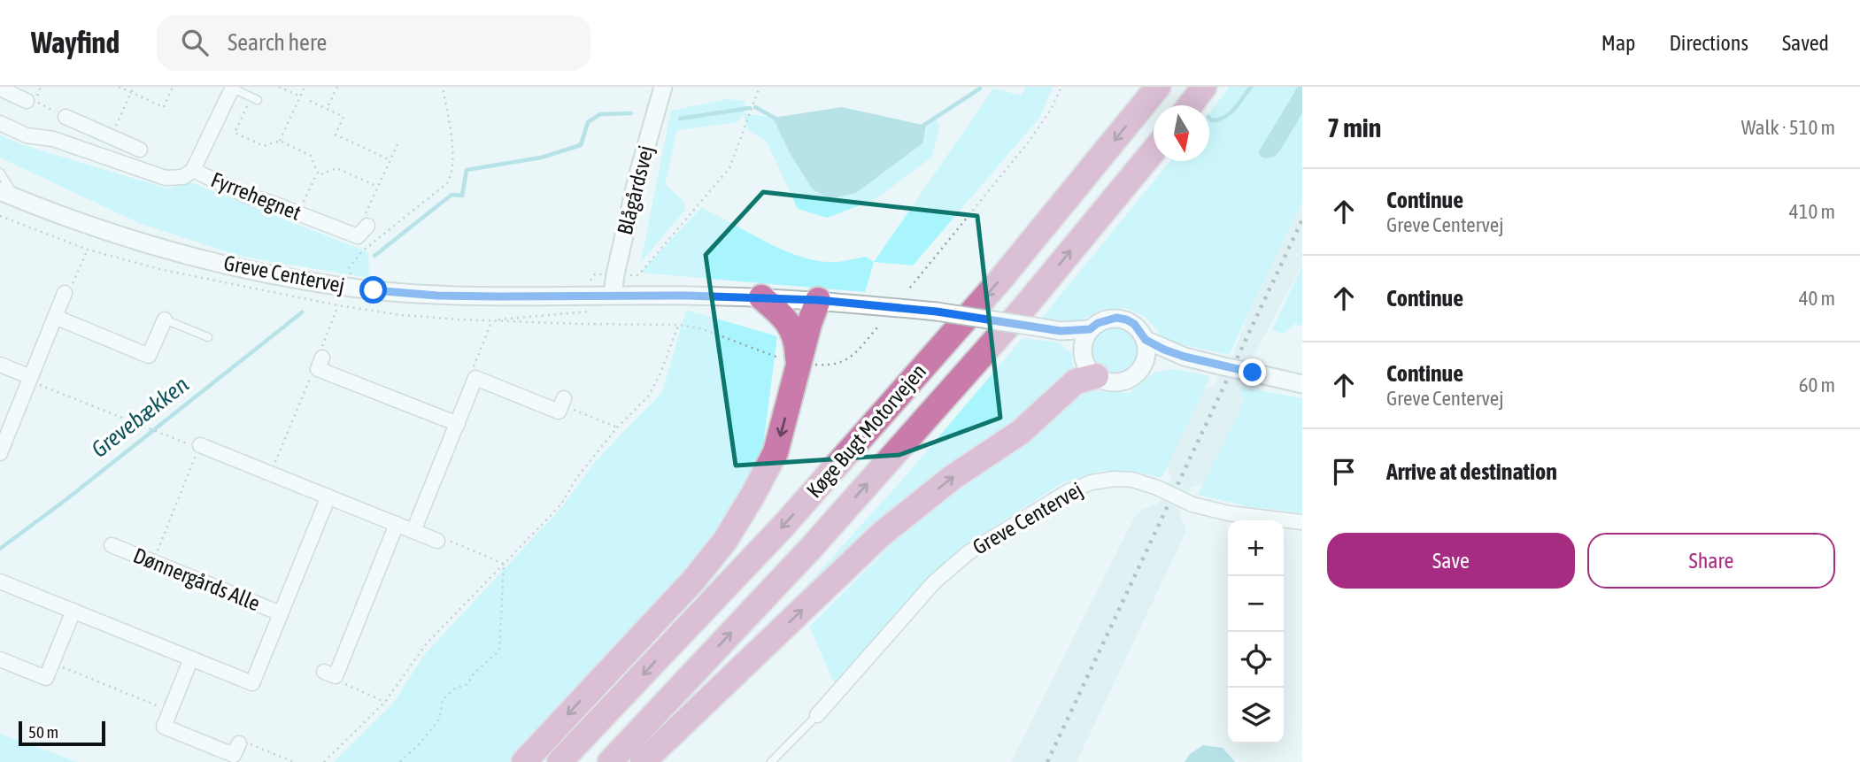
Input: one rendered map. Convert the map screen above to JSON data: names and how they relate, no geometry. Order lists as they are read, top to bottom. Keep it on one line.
{"streets":{"highway":["Køge Bugt Motorvejen"],"street":["Blågårdsvej","Fyrrehegnet","Greve Centervej","Dønnergårds Alle"]},"crossings":[["Blågårdsvej","Greve Centervej"]],"water":["Grevebækken"],"scale_bar":"50 m","north":"bottom","page":{"header":"Wayfind","search":"Search here","nav":["Map","Directions","Saved"],"heading":["7 min","Walk · 510 m"],"list":[["Continue","Greve Centervej","410 m"],["Continue","40 m"],["Continue","Greve Centervej","60 m"],"Arrive at destination"],"buttons":["Save","Share"],"map_buttons":["+","−"],"scale":"50 m"}}
